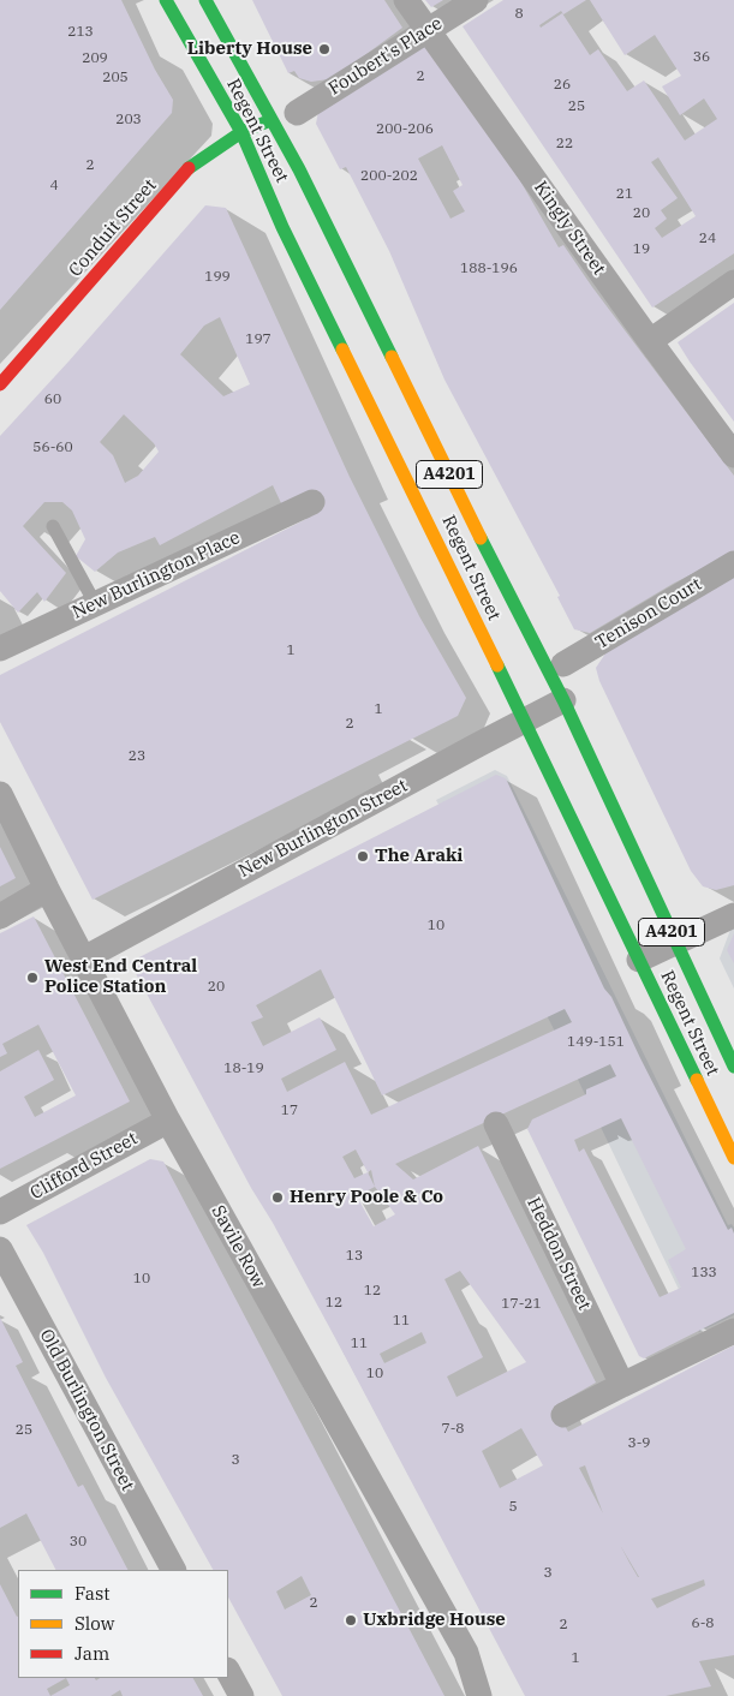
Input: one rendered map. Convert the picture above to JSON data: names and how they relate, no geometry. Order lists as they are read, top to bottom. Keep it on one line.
{"streets":{"main road":["Regent Street","Conduit Street","A4201"],"street":["Foubert's Place","Kingly Street","New Burlington Place","Tenison Court","New Burlington Street","Clifford Street","Savile Row","Heddon Street","Old Burlington Street"]},"crossings":[["Foubert's Place","Kingly Street"],["Regent Street","Conduit Street"],["Regent Street","New Burlington Street"],["New Burlington Street","Savile Row"],["Clifford Street","Savile Row"]],"places":["Liberty House","The Araki","West End Central Police Station","Henry Poole & Co","Uxbridge House"],"house_numbers":["8","213","36","209","2","205","26","25","203","200-206","22","2","200-202","4","21","20","24","19","188-196","199","197","60","56-60","1","1","2","23","10","20","149-151","18-19","17","13","133","10","12","12","17-21","11","11","10","7-8","25","3-9","3","5","30","3","2","6-8","2","1"],"legend":["Fast","Slow","Jam"]}
